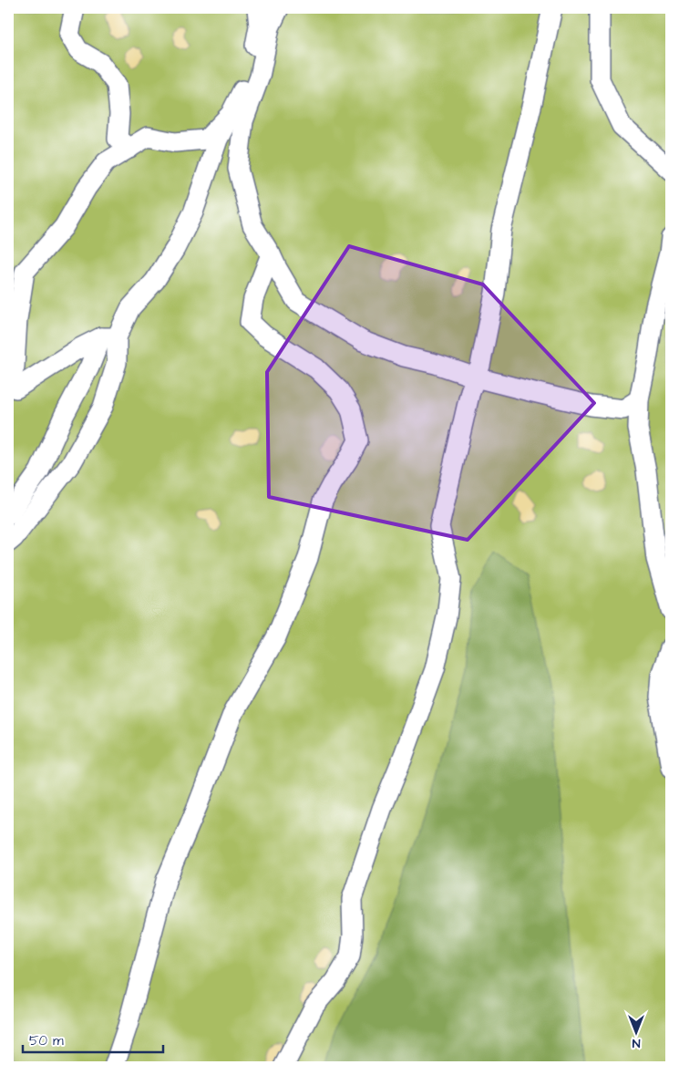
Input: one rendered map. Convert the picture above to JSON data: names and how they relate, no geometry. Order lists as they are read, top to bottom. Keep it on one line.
{"scale_bar":"50 m","north":"bottom"}
